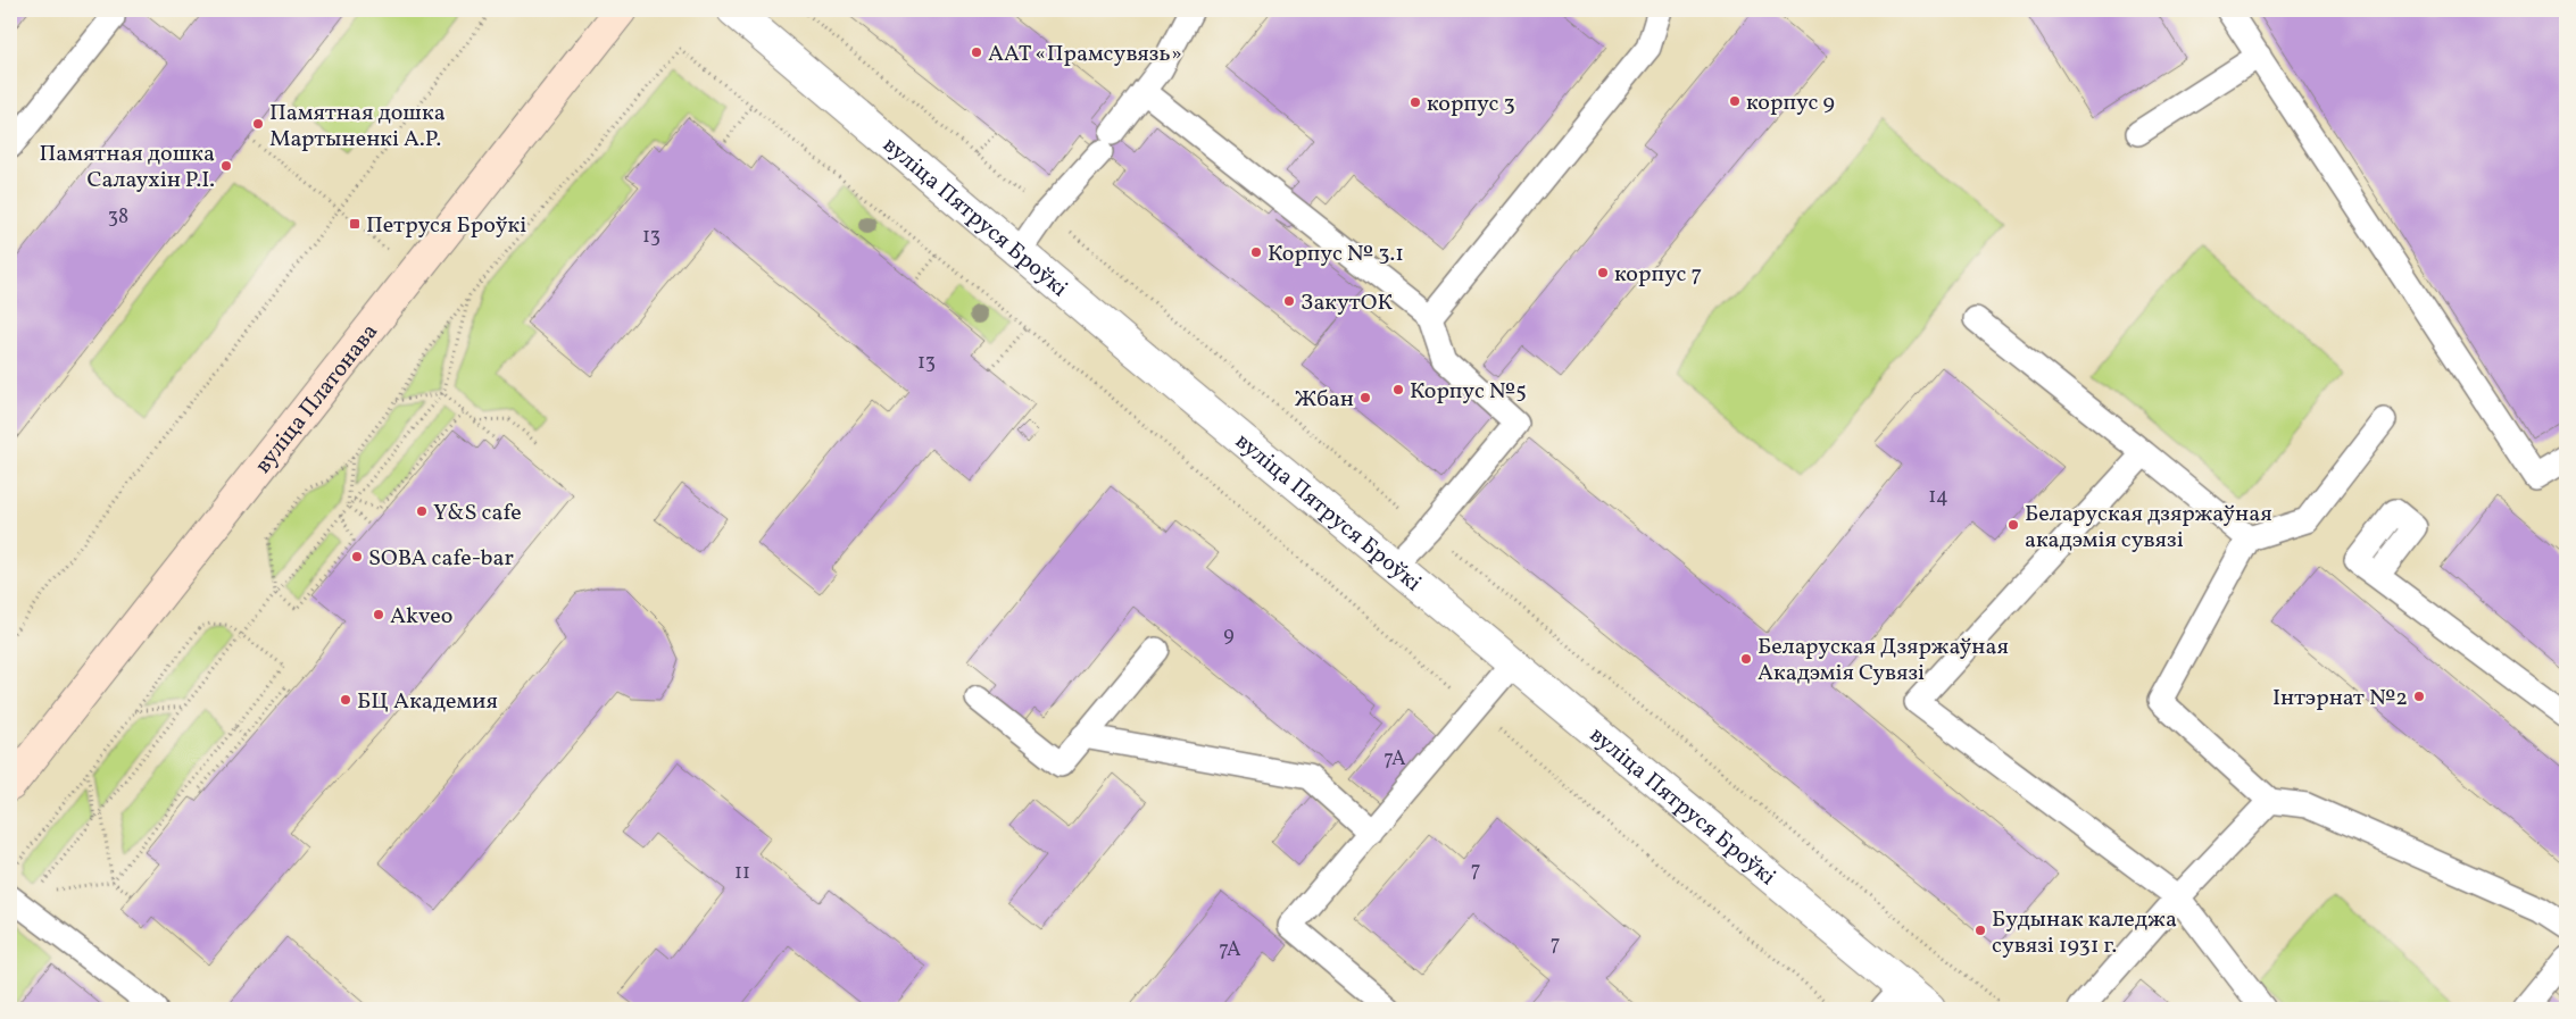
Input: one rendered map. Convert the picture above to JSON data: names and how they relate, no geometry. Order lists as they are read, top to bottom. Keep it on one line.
{"streets":{"main road":["вуліца Платонава"],"street":["вуліца Пятруся Броўкі"]},"places":{"other":["ААТ «Прамсувязь»","корпус 9","корпус 3","Памятная дошка Мартыненкі А.Р.","Памятная дошка Салаухін Р.І.","Корпус № 3.1","корпус 7","ЗакутОК","Корпус №5","Жбан","Y&S cafe","Беларуская дзяржаўная акадэмія сувязі","SOBA cafe-bar","Akveo","Беларуская Дзяржаўная Акадэмія Сувязі","Інтэрнат №2","БЦ Академия","Будынак каледжа сувязі 1931 г."],"transit":["Петруся Броўкі"]},"house_numbers":["38","13","13","14","9","7А","7","11","7","7А"]}
